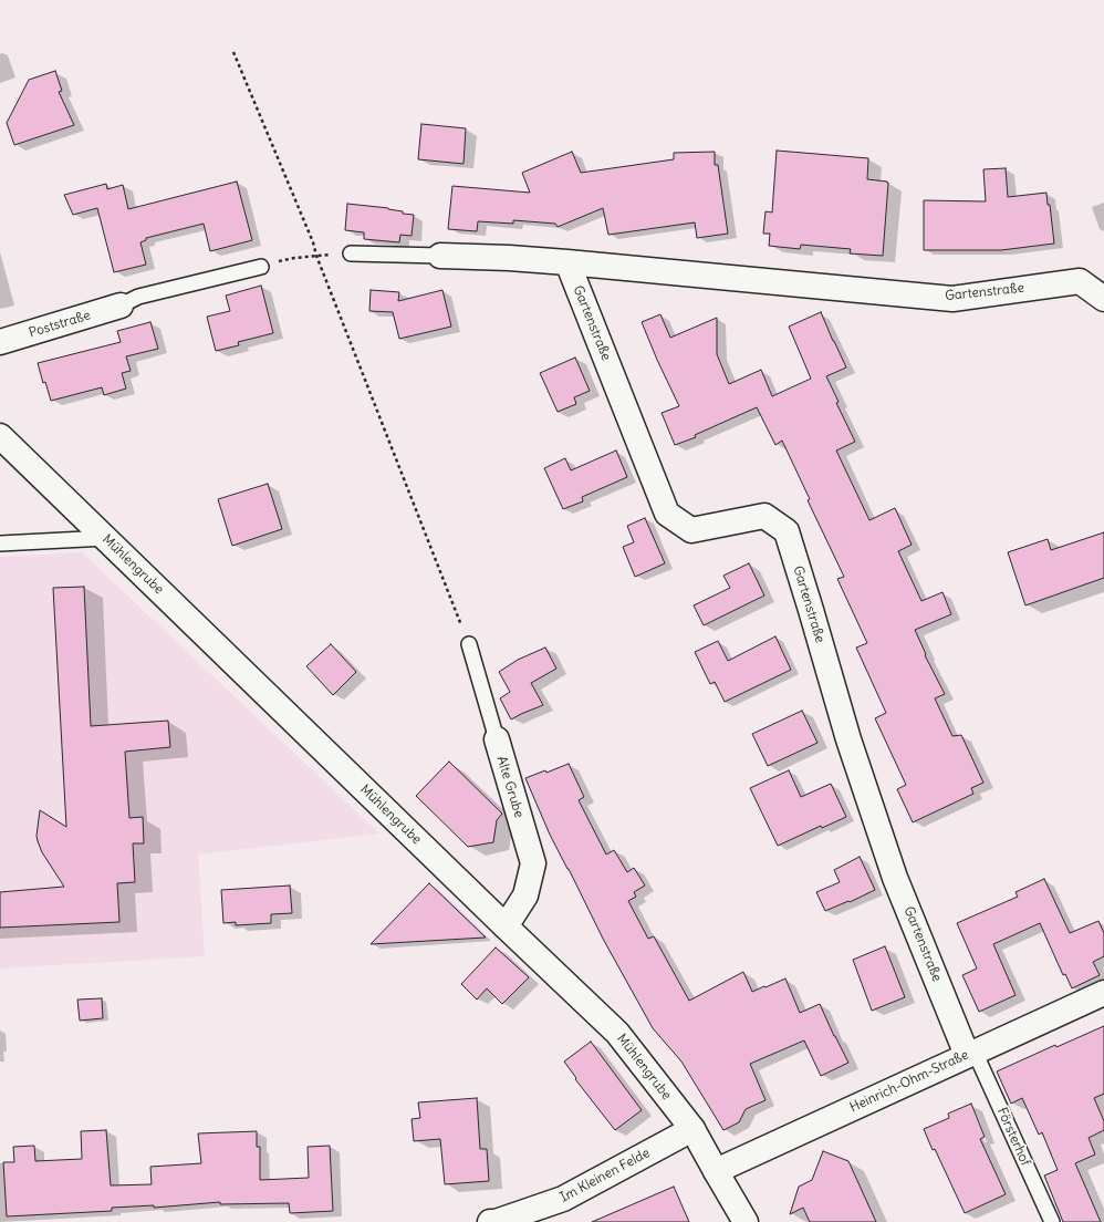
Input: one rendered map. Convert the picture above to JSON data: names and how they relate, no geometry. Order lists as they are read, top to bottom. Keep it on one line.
{"streets":{"street":["Gartenstraße","Poststraße","Mühlengrube","Alte Grube","Heinrich-Ohm-Straße","Im Kleinen Felde"],"lane":["Försterhof"]},"crossings":[["Gartenstraße","Heinrich-Ohm-Straße"],["Gartenstraße","Försterhof"],["Mühlengrube","Alte Grube"],["Mühlengrube","Heinrich-Ohm-Straße"],["Mühlengrube","Im Kleinen Felde"],["Heinrich-Ohm-Straße","Försterhof"]]}
